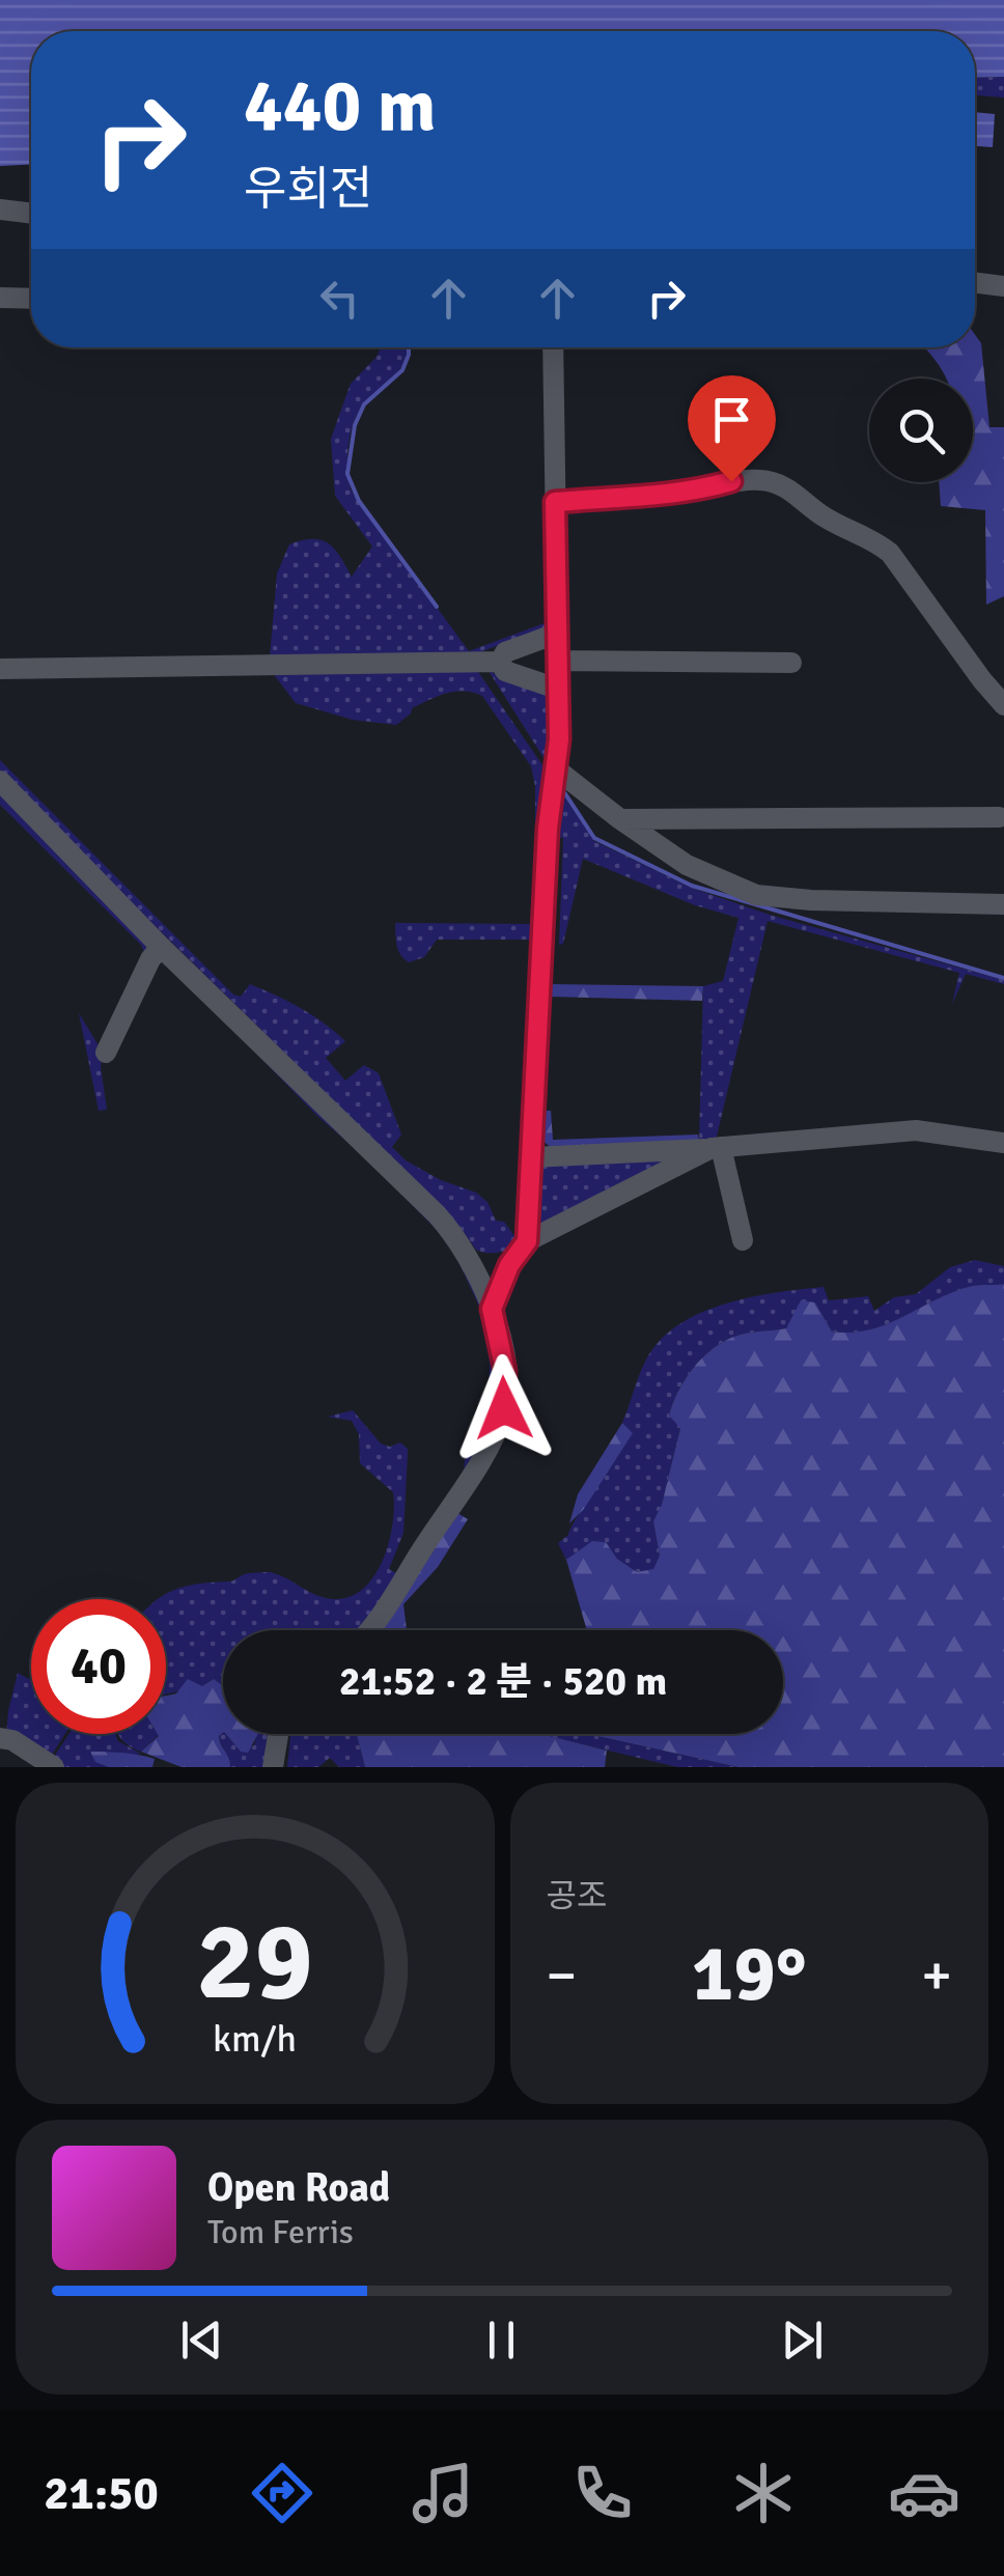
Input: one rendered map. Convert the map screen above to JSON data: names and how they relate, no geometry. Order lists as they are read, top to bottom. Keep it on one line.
{"page":{"turn":["440 m","우회전"],"limit":"40","trip":"21:52 · 2 분 · 520 m","tile":"공조","heat":["−","19°","+"],"song":["Open Road","Tom Ferris"],"tabs":"21:50","gauge":["29","km/h"]}}
